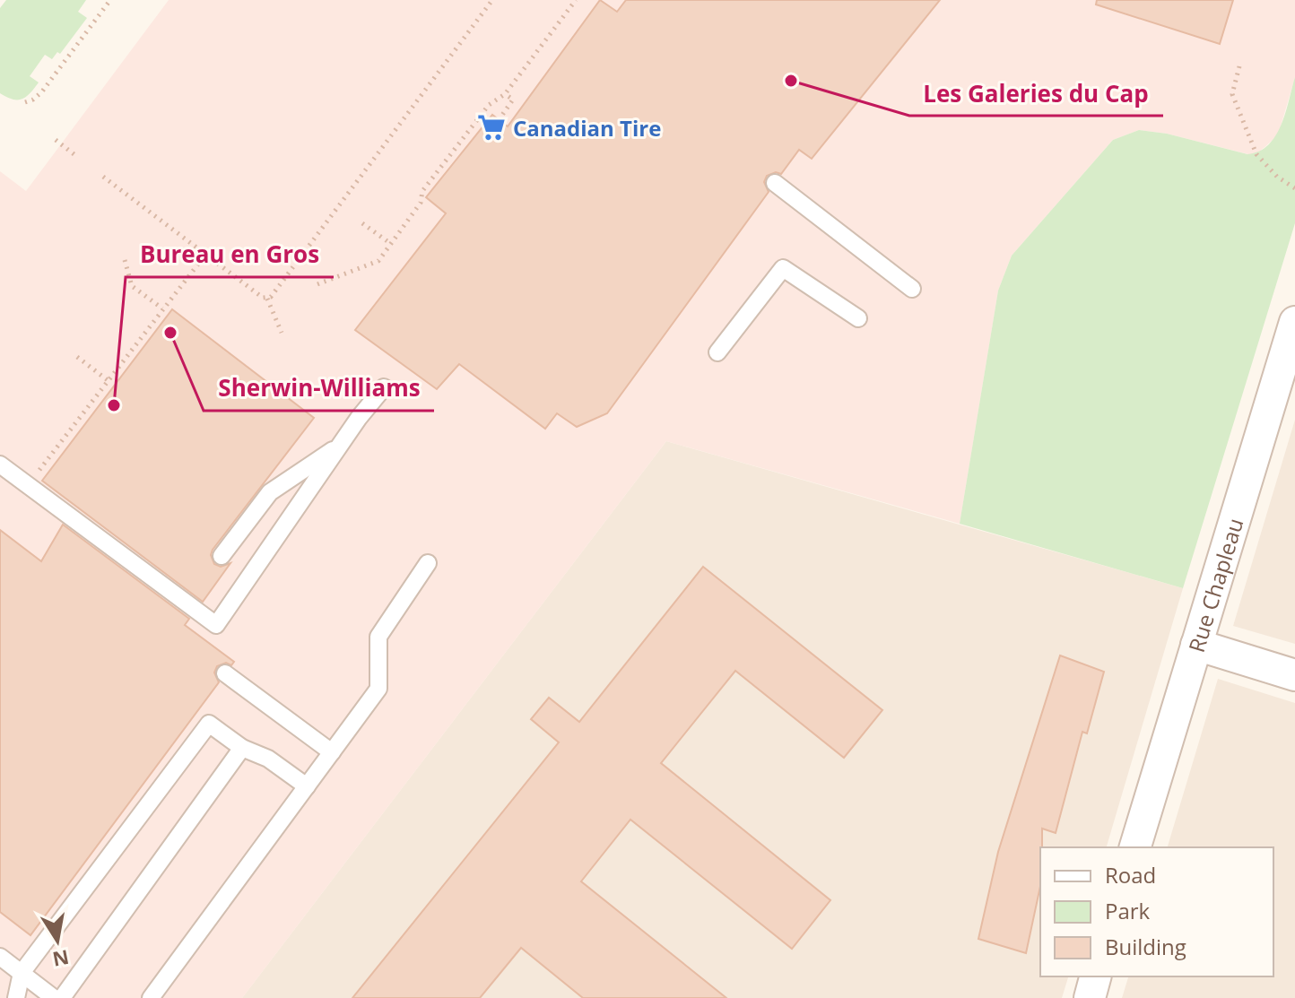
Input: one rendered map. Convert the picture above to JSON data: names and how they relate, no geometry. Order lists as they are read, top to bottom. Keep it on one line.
{"streets":{"street":["Rue Chapleau"]},"places":{"other":["Les Galeries du Cap","Sherwin-Williams","Bureau en Gros"],"supermarket":["Canadian Tire"]},"legend":["Road","Park","Building"],"north":"bottom"}
